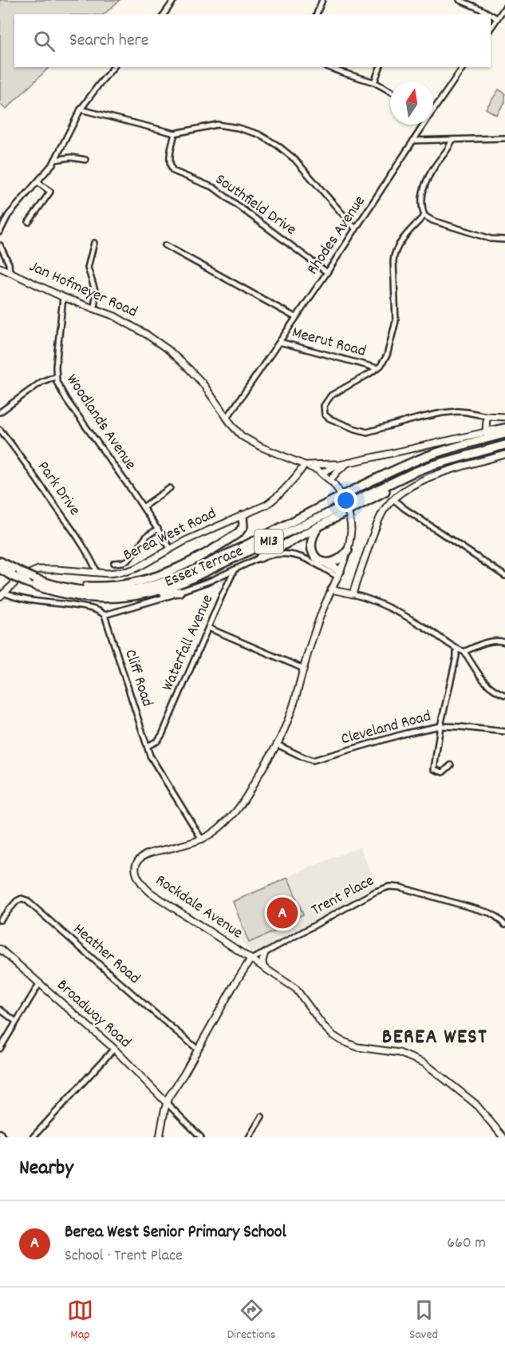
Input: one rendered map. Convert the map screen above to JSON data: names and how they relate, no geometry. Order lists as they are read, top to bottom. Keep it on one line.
{"streets":{"highway":["M13"],"street":["Southfield Drive","Rhodes Avenue","Jan Hofmeyer Road","Meerut Road","Woodlands Avenue","Park Drive","Berea West Road","Essex Terrace","Waterfall Avenue","Cliff Road","Cleveland Road","Trent Place","Rockdale Avenue","Heather Road","Broadway Road"]},"crossings":[["Southfield Drive","Rhodes Avenue"],["Rhodes Avenue","Jan Hofmeyer Road"],["Rhodes Avenue","Meerut Road"],["Jan Hofmeyer Road","Woodlands Avenue"],["Jan Hofmeyer Road","Berea West Road"],["Jan Hofmeyer Road","Rockdale Avenue"],["Woodlands Avenue","Berea West Road"],["Park Drive","Berea West Road"],["Berea West Road","Rockdale Avenue"],["Essex Terrace","Waterfall Avenue"],["Essex Terrace","Cliff Road"],["Essex Terrace","Rockdale Avenue"],["Waterfall Avenue","Cliff Road"],["Cliff Road","Rockdale Avenue"],["Cleveland Road","Rockdale Avenue"],["Trent Place","Rockdale Avenue"],["Rockdale Avenue","Heather Road"],["Rockdale Avenue","Broadway Road"]],"districts":["BEREA WEST"],"north":"top","page":{"search":"Search here","pins":"A","heading":"Nearby","list":[{"mark":"A","name":"Berea West Senior Primary School","note":"School · Trent Place","value":"660 m"}],"nav":["Map","Directions","Saved"]}}
